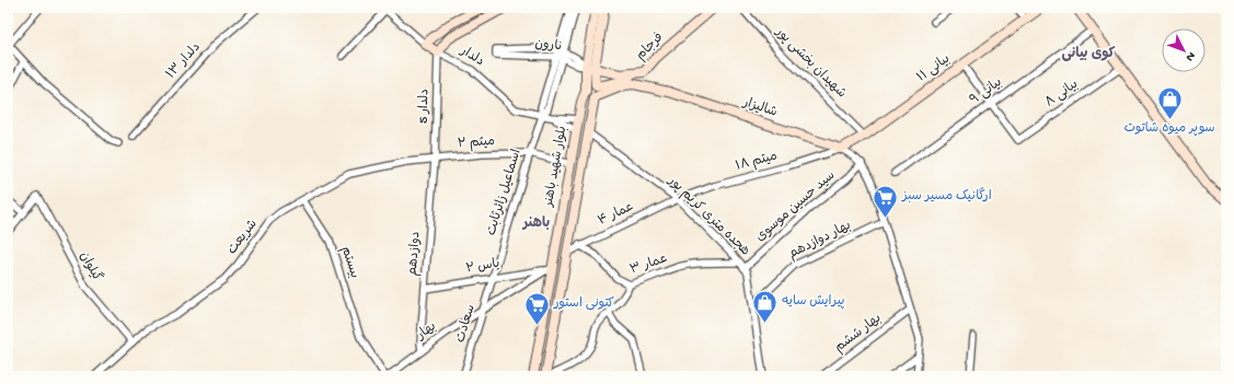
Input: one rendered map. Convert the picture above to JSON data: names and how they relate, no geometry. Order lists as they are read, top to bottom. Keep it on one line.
{"streets":{"street":["نارون","فرجام","دلدار","دلدار ۱۳","شهیدان بخشی پور","بیانی ۱۱","بیانی ۹","بیانی ۸","دلدار 5","شالیزار","میثم ۲","میثم ۱۸","بلوار شهید باهنر","اسماعیل زائرثابت","سید حسین موسوی","عمار ۴","هجده متری کریم پور","شریعت","بهار دوازدهم","دوازدهم","بیستم","عمار ۳","گیلوان","یاس ۲","سعادت","بهار","بهار ششم"]},"crossings":[["نارون","فرجام"],["نارون","بلوار شهید باهنر"],["نارون","اسماعیل زائرثابت"],["فرجام","شالیزار"],["فرجام","بلوار شهید باهنر"],["دلدار","دلدار 5"],["دلدار","بلوار شهید باهنر"],["دلدار","اسماعیل زائرثابت"],["شهیدان بخشی پور","بیانی ۱۱"],["بیانی ۱۱","شالیزار"],["بیانی ۱۱","میثم ۱۸"],["بیانی ۹","بیانی ۸"],["دلدار 5","میثم ۲"],["دلدار 5","شریعت"],["دلدار 5","دوازدهم"],["شالیزار","میثم ۱۸"],["شالیزار","بلوار شهید باهنر"],["میثم ۲","بلوار شهید باهنر"],["میثم ۲","اسماعیل زائرثابت"],["میثم ۲","شریعت"],["میثم ۲","دوازدهم"],["میثم ۱۸","عمار ۴"],["میثم ۱۸","هجده متری کریم پور"],["بلوار شهید باهنر","عمار ۴"],["بلوار شهید باهنر","هجده متری کریم پور"],["بلوار شهید باهنر","یاس ۲"],["بلوار شهید باهنر","بهار"],["اسماعیل زائرثابت","یاس ۲"],["اسماعیل زائرثابت","سعادت"],["سید حسین موسوی","هجده متری کریم پور"],["سید حسین موسوی","عمار ۳"],["عمار ۴","هجده متری کریم پور"],["عمار ۴","عمار ۳"],["هجده متری کریم پور","بهار دوازدهم"],["هجده متری کریم پور","عمار ۳"],["شریعت","دوازدهم"],["شریعت","بیستم"],["شریعت","گیلوان"],["دوازدهم","یاس ۲"],["دوازدهم","بهار"],["بیستم","بهار"],["یاس ۲","سعادت"],["یاس ۲","بهار"],["سعادت","بهار"]],"districts":["کوی بیانی","باهنر"],"places":{"shop":["سوپر میوه شاتوت","پیرایش سایه"],"supermarket":["ارگانیک مسیر سبز","کتونی استور"]},"north":"bottom right"}
